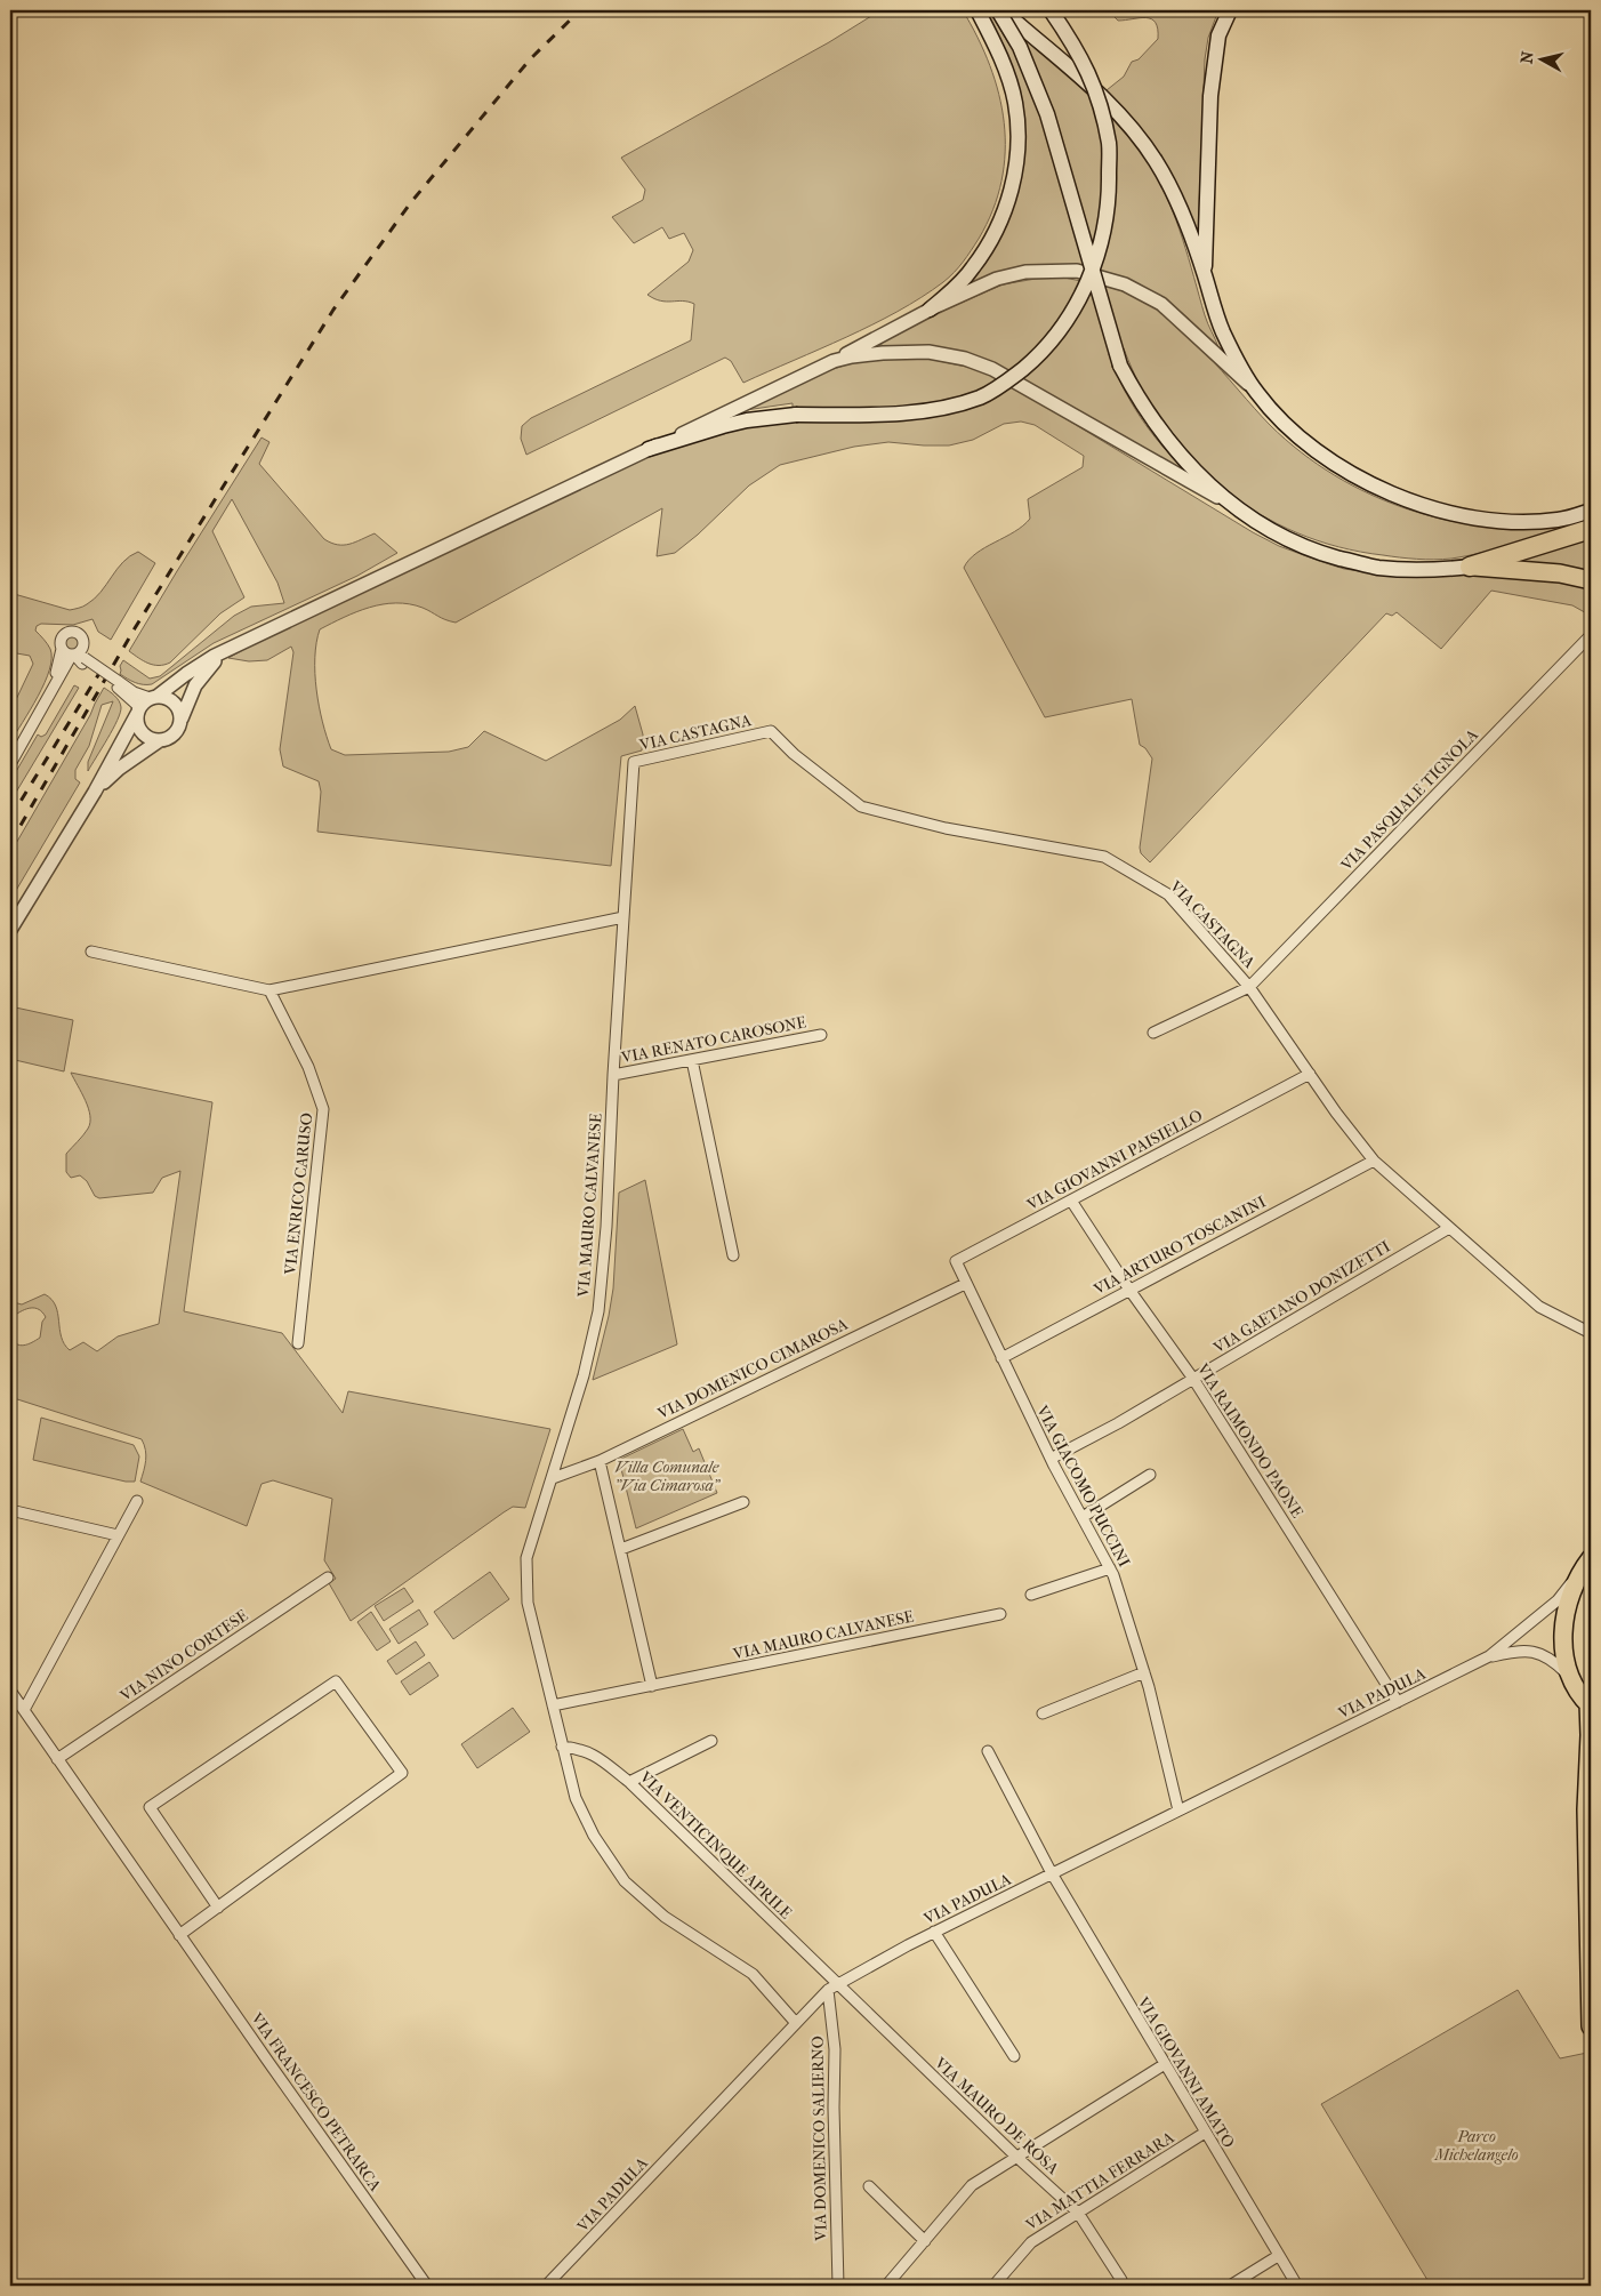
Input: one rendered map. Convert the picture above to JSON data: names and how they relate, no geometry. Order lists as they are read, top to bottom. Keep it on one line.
{"streets":{"street":["VIA CASTAGNA","VIA PASQUALE TIGNOLA","VIA RENATO CAROSONE","VIA GIOVANNI PAISIELLO","VIA ENRICO CARUSO","VIA MAURO CALVANESE","VIA ARTURO TOSCANINI","VIA GAETANO DONIZETTI","VIA DOMENICO CIMAROSA","VIA RAIMONDO PAONE","VIA GIACOMO PUCCINI","VIA NINO CORTESE","VIA PADULA","VIA VENTICINQUE APRILE","VIA GIOVANNI AMATO","VIA FRANCESCO PETRARCA","VIA MAURO DE ROSA","VIA DOMENICO SALIERNO","VIA MATTIA FERRARA"]},"crossings":[["VIA CASTAGNA","VIA PASQUALE TIGNOLA"],["VIA CASTAGNA","VIA GIOVANNI PAISIELLO"],["VIA CASTAGNA","VIA MAURO CALVANESE"],["VIA CASTAGNA","VIA ARTURO TOSCANINI"],["VIA CASTAGNA","VIA GAETANO DONIZETTI"],["VIA RENATO CAROSONE","VIA MAURO CALVANESE"],["VIA GIOVANNI PAISIELLO","VIA DOMENICO CIMAROSA"],["VIA GIOVANNI PAISIELLO","VIA RAIMONDO PAONE"],["VIA GIOVANNI PAISIELLO","VIA GIACOMO PUCCINI"],["VIA MAURO CALVANESE","VIA DOMENICO CIMAROSA"],["VIA MAURO CALVANESE","VIA PADULA"],["VIA MAURO CALVANESE","VIA VENTICINQUE APRILE"],["VIA ARTURO TOSCANINI","VIA RAIMONDO PAONE"],["VIA ARTURO TOSCANINI","VIA GIACOMO PUCCINI"],["VIA GAETANO DONIZETTI","VIA RAIMONDO PAONE"],["VIA GAETANO DONIZETTI","VIA GIACOMO PUCCINI"],["VIA DOMENICO CIMAROSA","VIA GIACOMO PUCCINI"],["VIA RAIMONDO PAONE","VIA PADULA"],["VIA GIACOMO PUCCINI","VIA PADULA"],["VIA NINO CORTESE","VIA FRANCESCO PETRARCA"],["VIA PADULA","VIA VENTICINQUE APRILE"],["VIA PADULA","VIA GIOVANNI AMATO"],["VIA PADULA","VIA MAURO DE ROSA"],["VIA PADULA","VIA DOMENICO SALIERNO"],["VIA VENTICINQUE APRILE","VIA MAURO DE ROSA"],["VIA VENTICINQUE APRILE","VIA DOMENICO SALIERNO"],["VIA GIOVANNI AMATO","VIA MATTIA FERRARA"],["VIA MAURO DE ROSA","VIA DOMENICO SALIERNO"],["VIA MAURO DE ROSA","VIA MATTIA FERRARA"]],"parks":["Villa Comunale \"Via Cimarosa\"","Parco Michelangelo"],"north":"left"}
